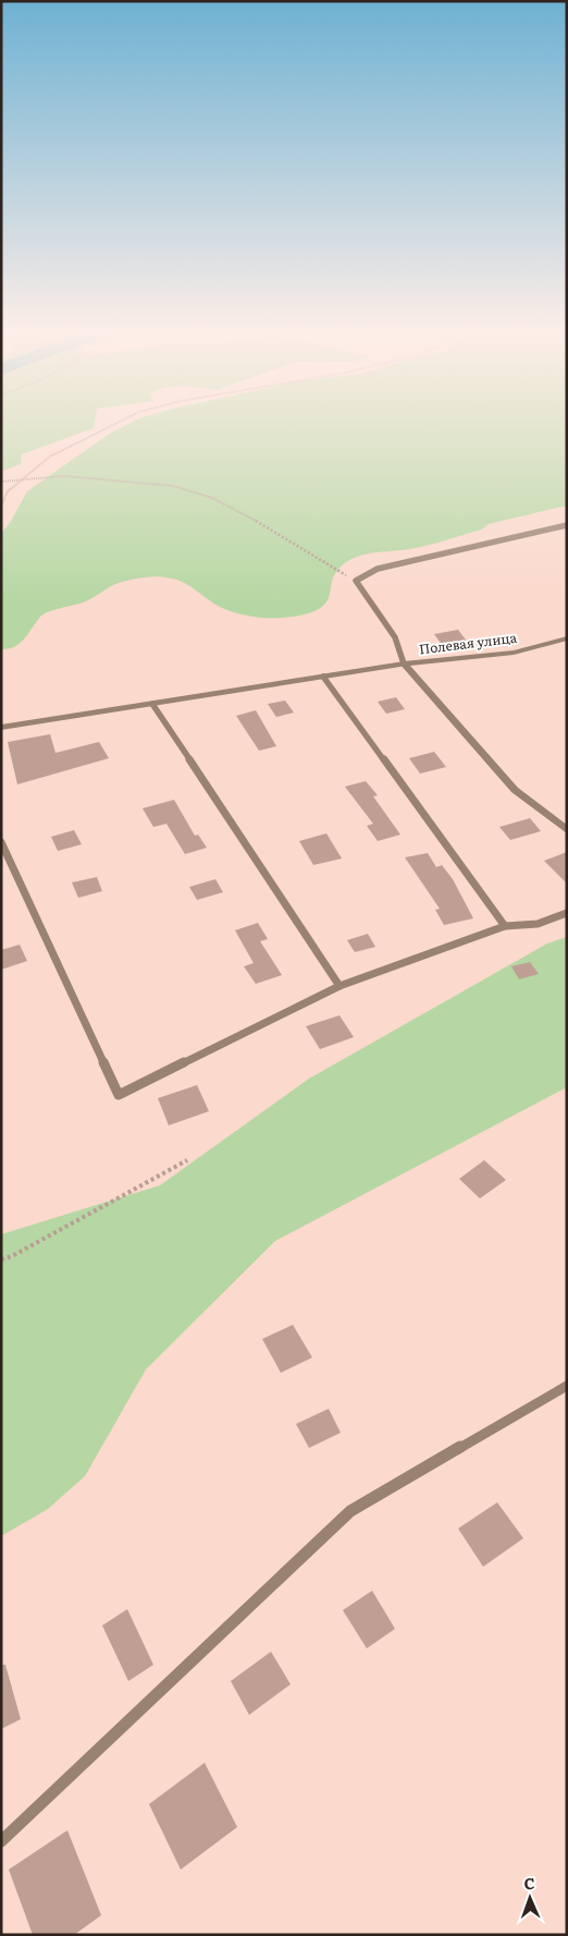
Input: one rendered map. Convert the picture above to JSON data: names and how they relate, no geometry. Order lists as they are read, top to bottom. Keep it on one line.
{"streets":{"street":["Полевая улица"]},"north":"top"}
